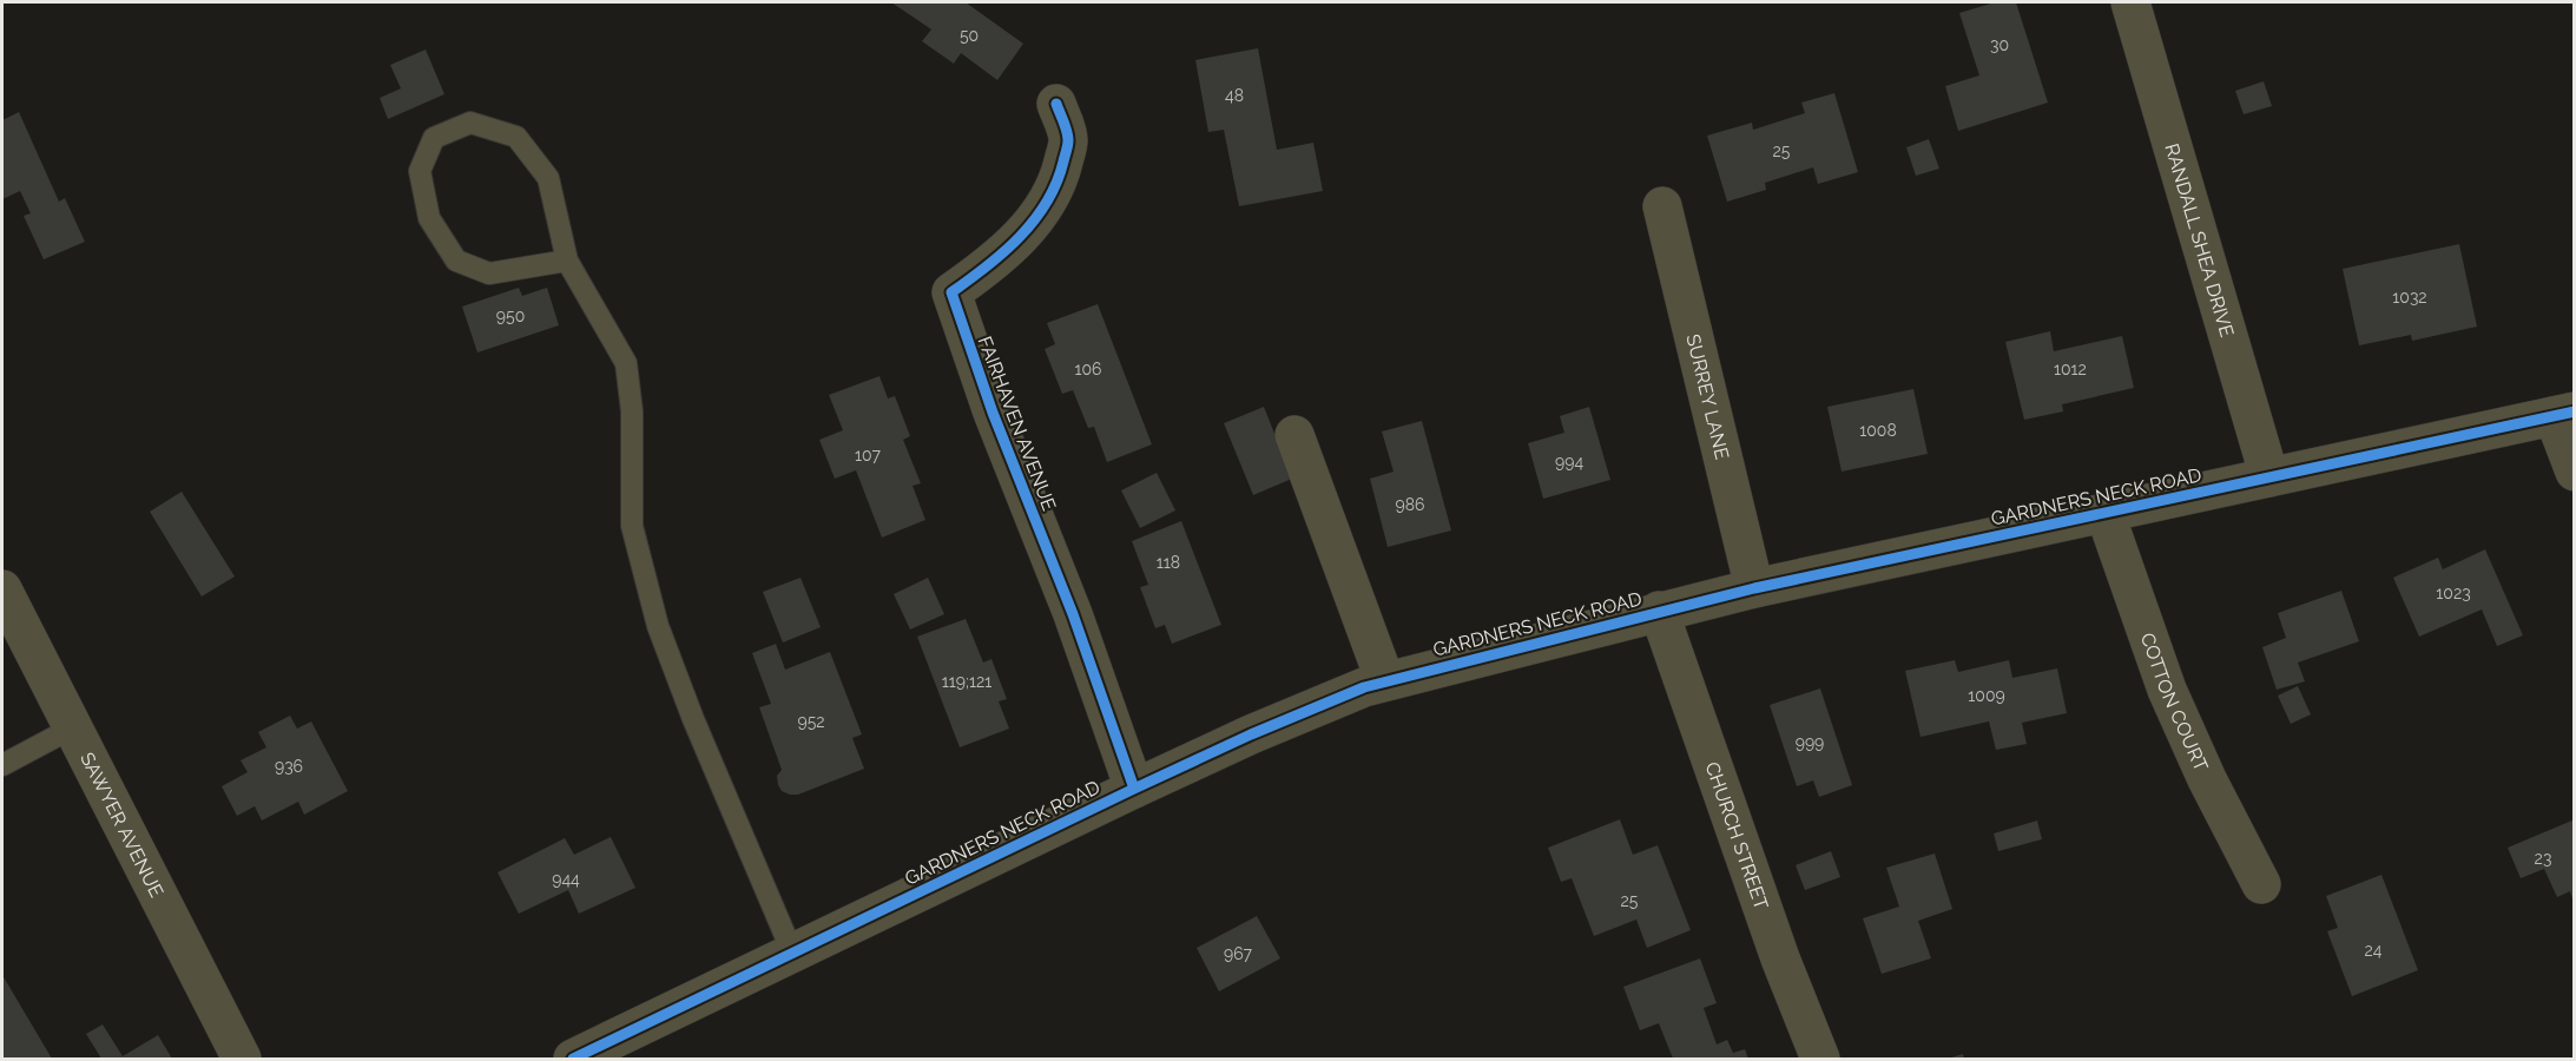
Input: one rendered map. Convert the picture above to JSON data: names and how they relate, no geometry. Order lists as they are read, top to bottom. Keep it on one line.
{"streets":{"street":["RANDALL SHEA DRIVE","SURREY LANE","FAIRHAVEN AVENUE","GARDNERS NECK ROAD","COTTON COURT","SAWYER AVENUE","CHURCH STREET"]},"crossings":[["RANDALL SHEA DRIVE","GARDNERS NECK ROAD"],["SURREY LANE","GARDNERS NECK ROAD"],["FAIRHAVEN AVENUE","GARDNERS NECK ROAD"],["GARDNERS NECK ROAD","COTTON COURT"],["GARDNERS NECK ROAD","CHURCH STREET"]],"house_numbers":["50","30","48","25","1032","950","106","1012","1008","107","994","986","118","1023","119;121","1009","952","999","936","23","944","25","24","967"]}
